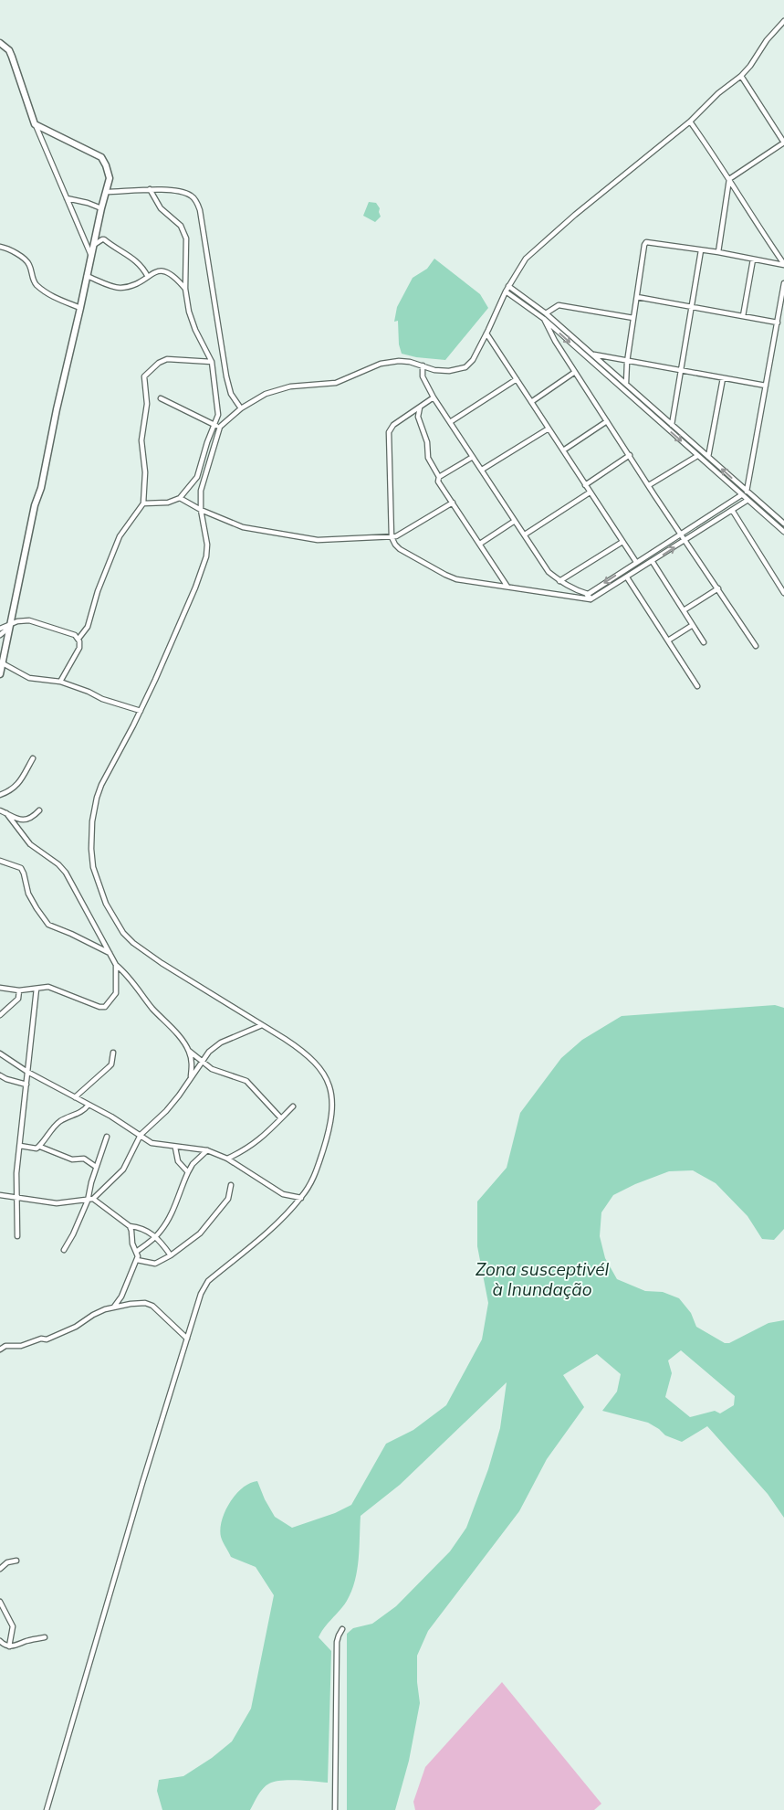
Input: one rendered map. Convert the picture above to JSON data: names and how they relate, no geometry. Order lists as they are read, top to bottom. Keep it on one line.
{"water":["Zona susceptivél à Inundação"]}
